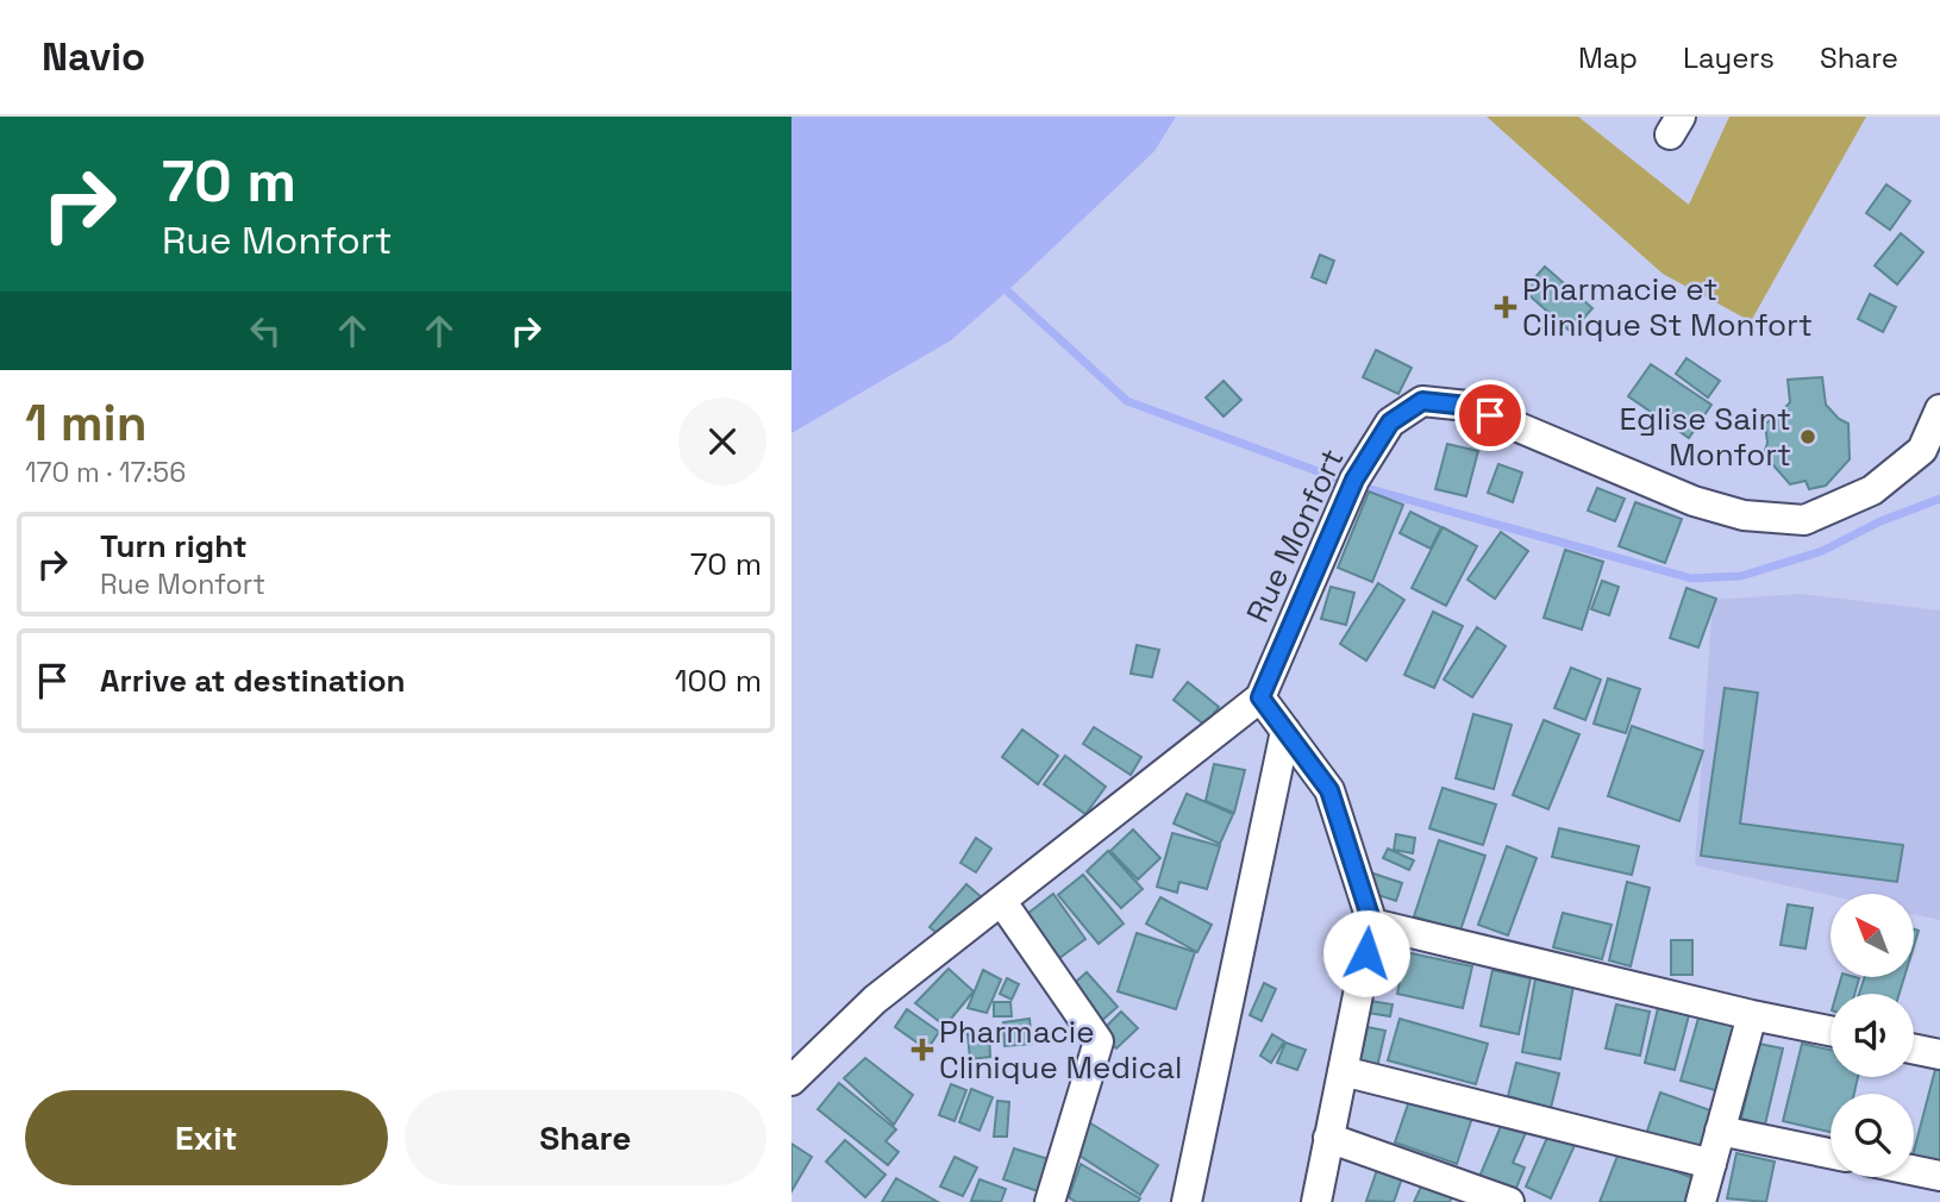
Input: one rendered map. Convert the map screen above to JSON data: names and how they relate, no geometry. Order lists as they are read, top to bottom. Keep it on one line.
{"streets":{"street":["Rue Monfort"]},"places":{"health":["Pharmacie et Clinique St Monfort","Pharmacie Clinique Medical"],"other":["Eglise Saint Monfort"]},"north":"top left","page":{"header":"Navio","nav":["Map","Layers","Share"],"turn":["70 m","Rue Monfort"],"heading":["1 min","170 m · 17:56"],"list":[{"name":"Turn right","note":"Rue Monfort","value":"70 m"},{"name":"Arrive at destination","value":"100 m"}],"buttons":["Exit","Share"]}}
